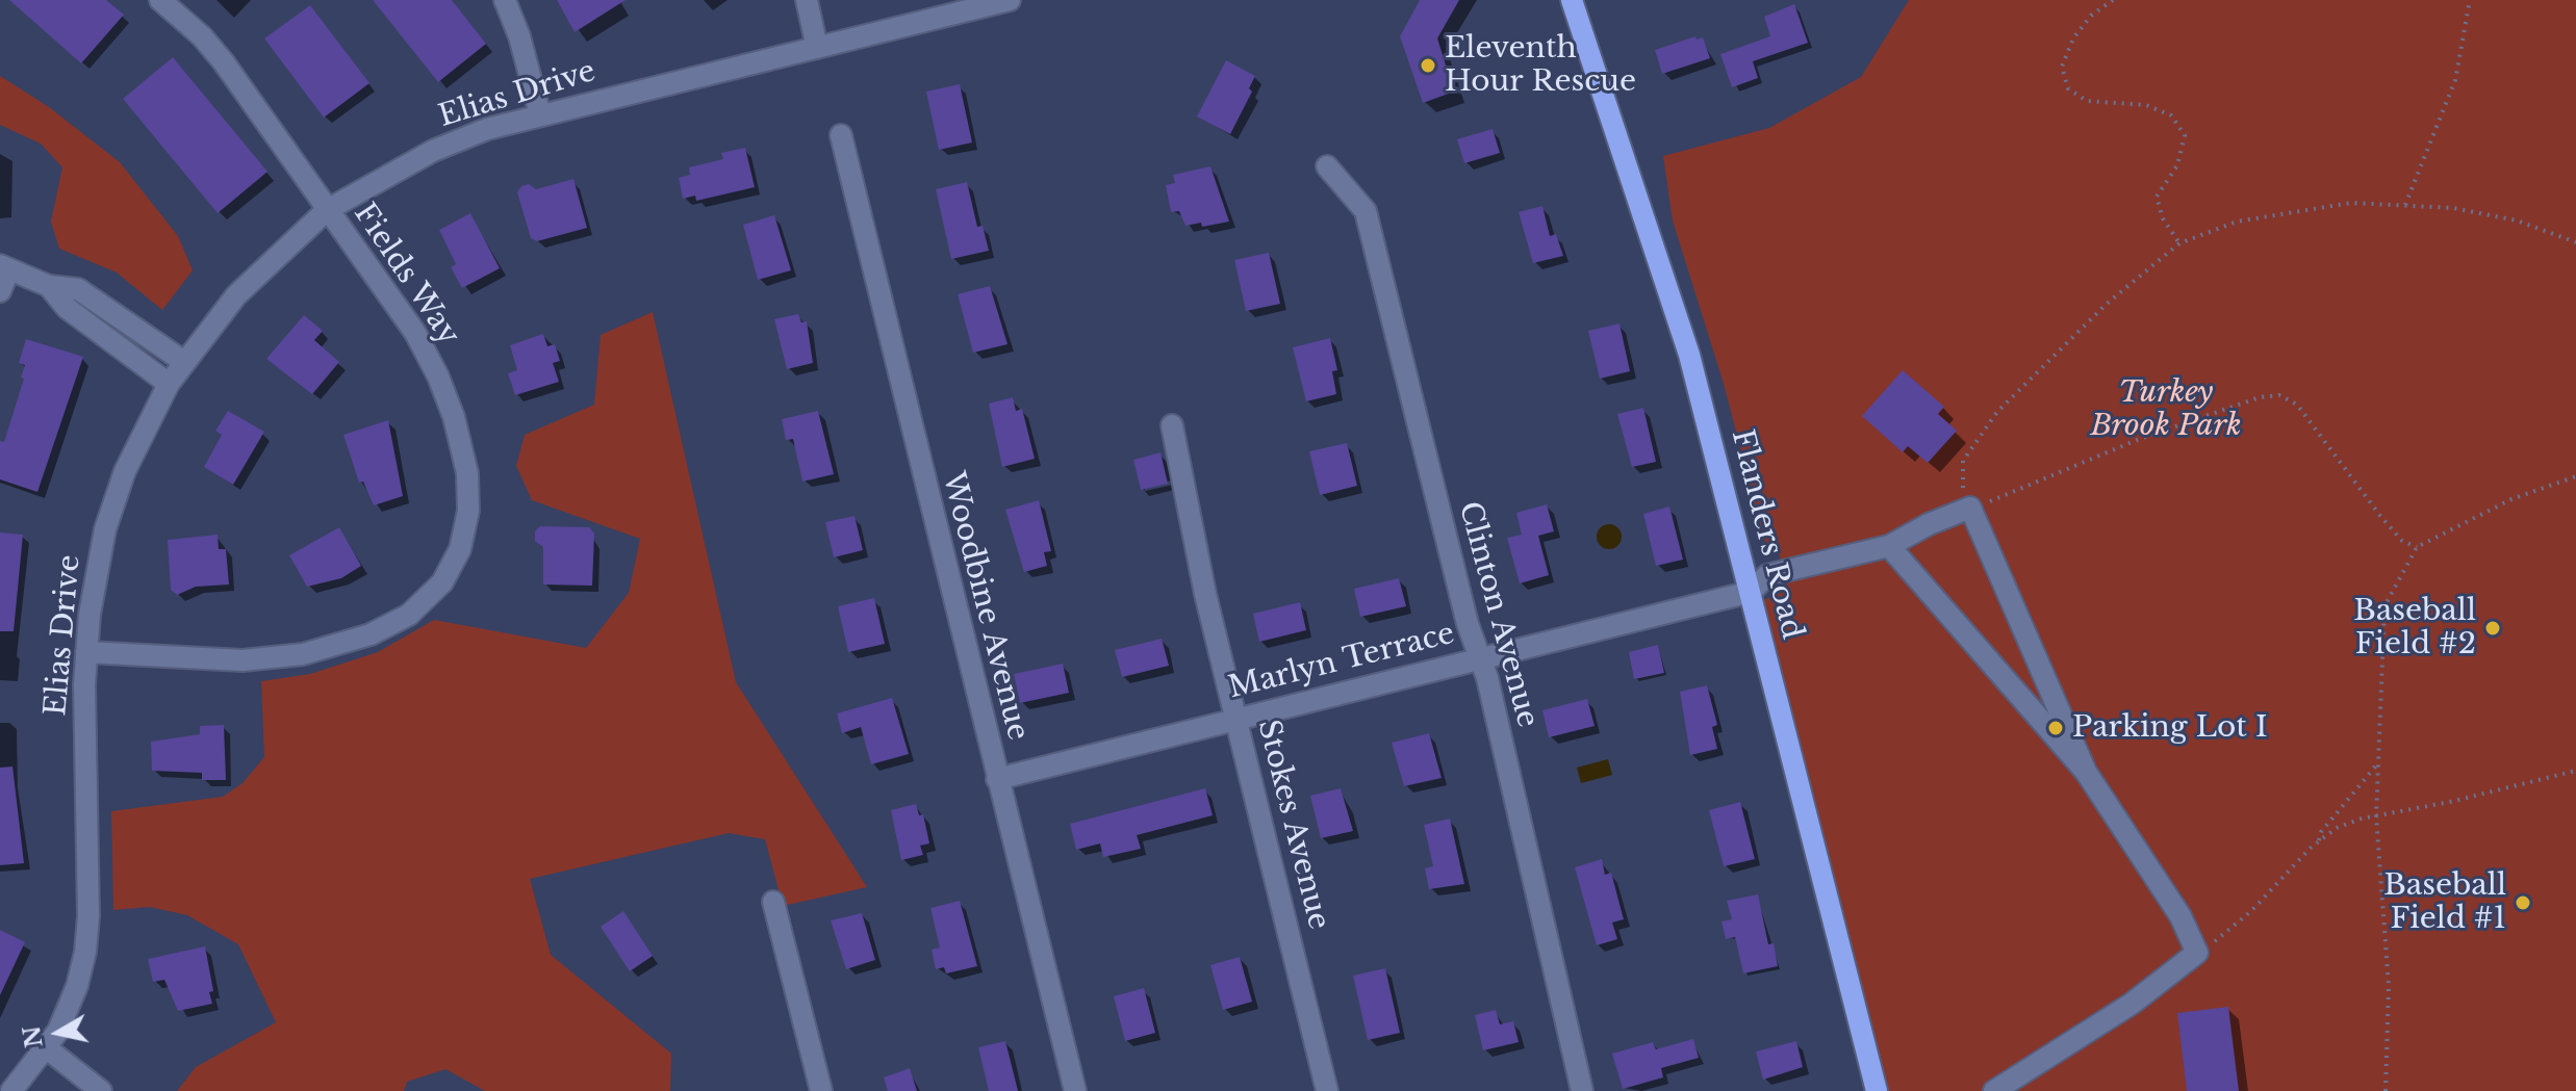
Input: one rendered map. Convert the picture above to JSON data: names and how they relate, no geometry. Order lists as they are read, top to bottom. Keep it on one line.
{"streets":{"main road":["Flanders Road"],"street":["Elias Drive","Fields Way","Woodbine Avenue","Clinton Avenue","Marlyn Terrace","Stokes Avenue"]},"crossings":[["Elias Drive","Fields Way"],["Flanders Road","Marlyn Terrace"],["Woodbine Avenue","Marlyn Terrace"],["Clinton Avenue","Marlyn Terrace"],["Marlyn Terrace","Stokes Avenue"]],"parks":["Turkey Brook Park"],"places":["Eleventh Hour Rescue","Baseball Field #2","Parking Lot I","Baseball Field #1"],"north":"left"}
